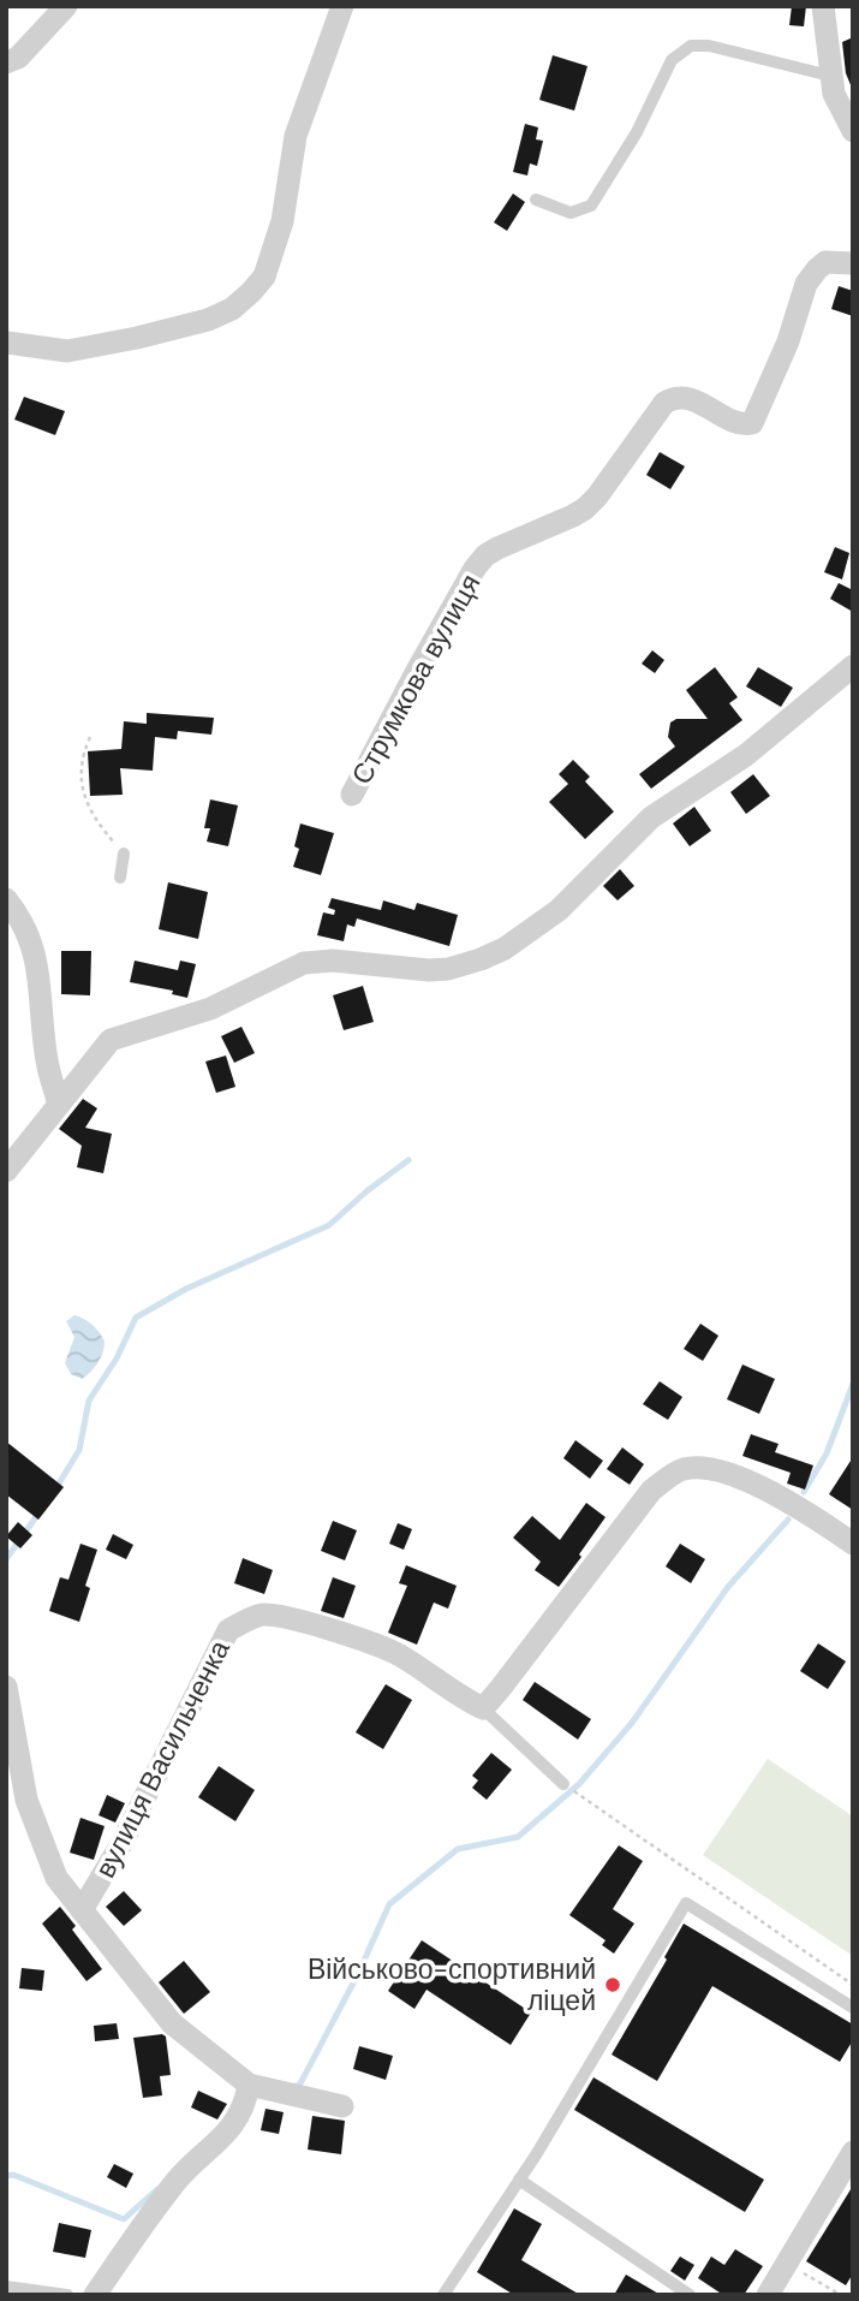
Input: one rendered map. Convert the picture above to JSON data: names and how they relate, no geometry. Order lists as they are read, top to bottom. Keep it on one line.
{"streets":{"street":["Струмкова вулиця","вулиця Васильченка"]},"places":["Військово-спортивний ліцей"]}
